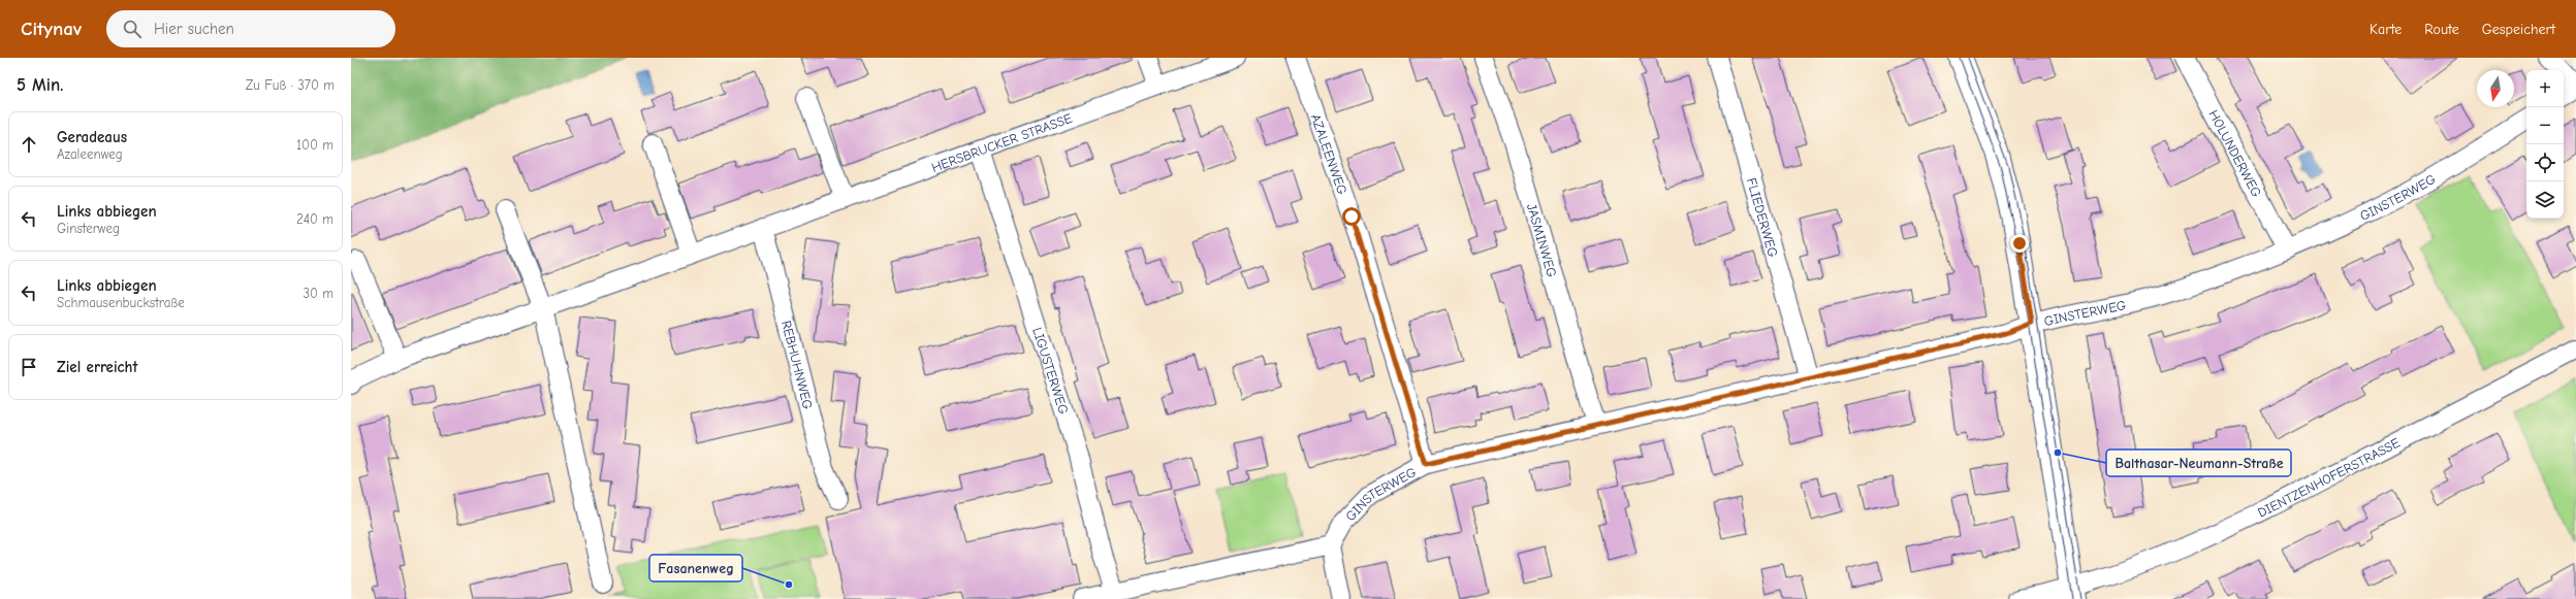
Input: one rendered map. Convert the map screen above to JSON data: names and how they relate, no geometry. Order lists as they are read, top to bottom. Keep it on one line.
{"streets":{"street":["HERSBRUCKER STRASSE","AZALEENWEG","HOLUNDERWEG","GINSTERWEG","FLIEDERWEG","JASMINWEG","REBHUHNWEG","LIGUSTERWEG","DIENTZENHOFERSTRASSE"]},"crossings":[["HERSBRUCKER STRASSE","REBHUHNWEG"],["HERSBRUCKER STRASSE","LIGUSTERWEG"],["AZALEENWEG","GINSTERWEG"],["HOLUNDERWEG","GINSTERWEG"],["GINSTERWEG","FLIEDERWEG"],["GINSTERWEG","JASMINWEG"]],"places":["Balthasar-Neumann-Straße","Fasanenweg"],"north":"bottom","page":{"header":"Citynav","search":"Hier suchen","nav":["Karte","Route","Gespeichert"],"heading":["5 Min.","Zu Fuß · 370 m"],"map_buttons":["+","−"],"list":[["Geradeaus","Azaleenweg","100 m"],["Links abbiegen","Ginsterweg","240 m"],["Links abbiegen","Schmausenbuckstraße","30 m"],"Ziel erreicht"]}}
